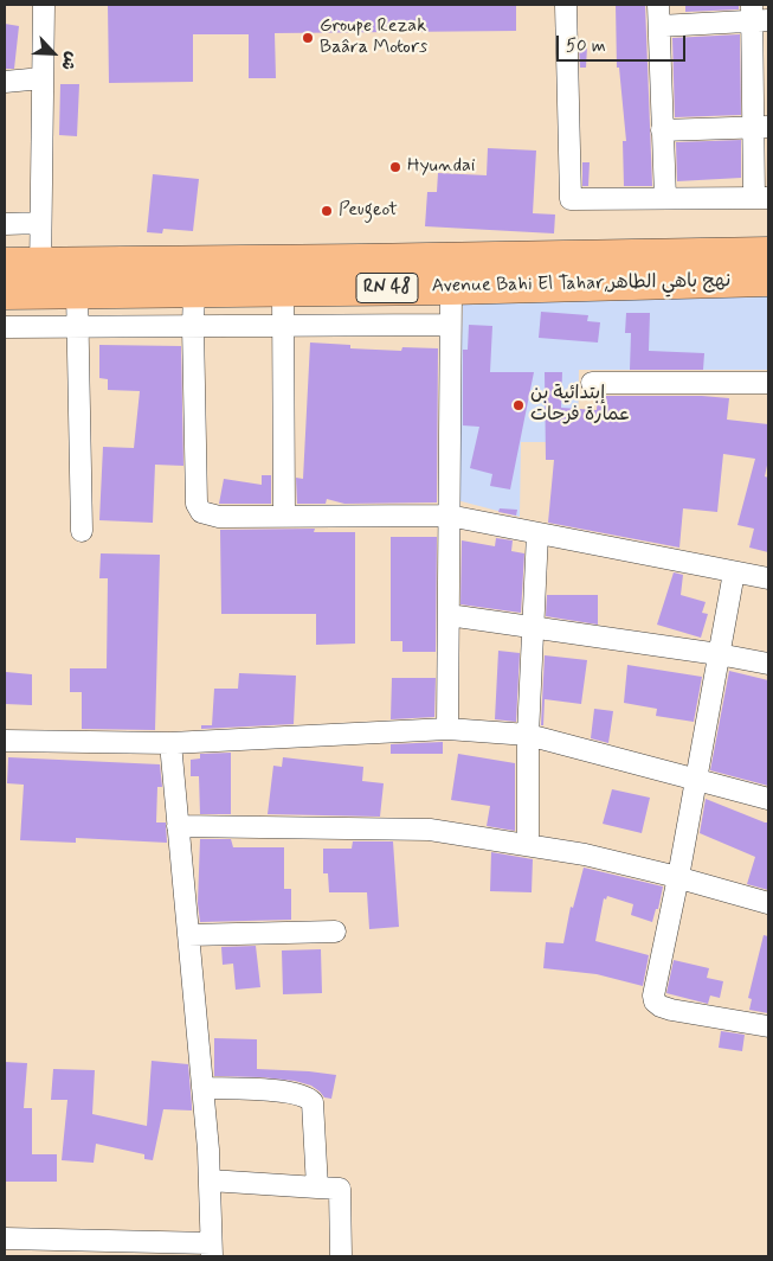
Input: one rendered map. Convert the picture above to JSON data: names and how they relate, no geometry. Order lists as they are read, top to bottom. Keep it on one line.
{"streets":{"main road":["Avenue Bahi El Tahar,نهج باهي الطاهر","RN 48"]},"places":["Groupe Rezak Baâra Motors","Hyundai","Peugeot","إبتدائية بن عمارة فرحات"],"scale_bar":"50 m","north":"bottom right"}
